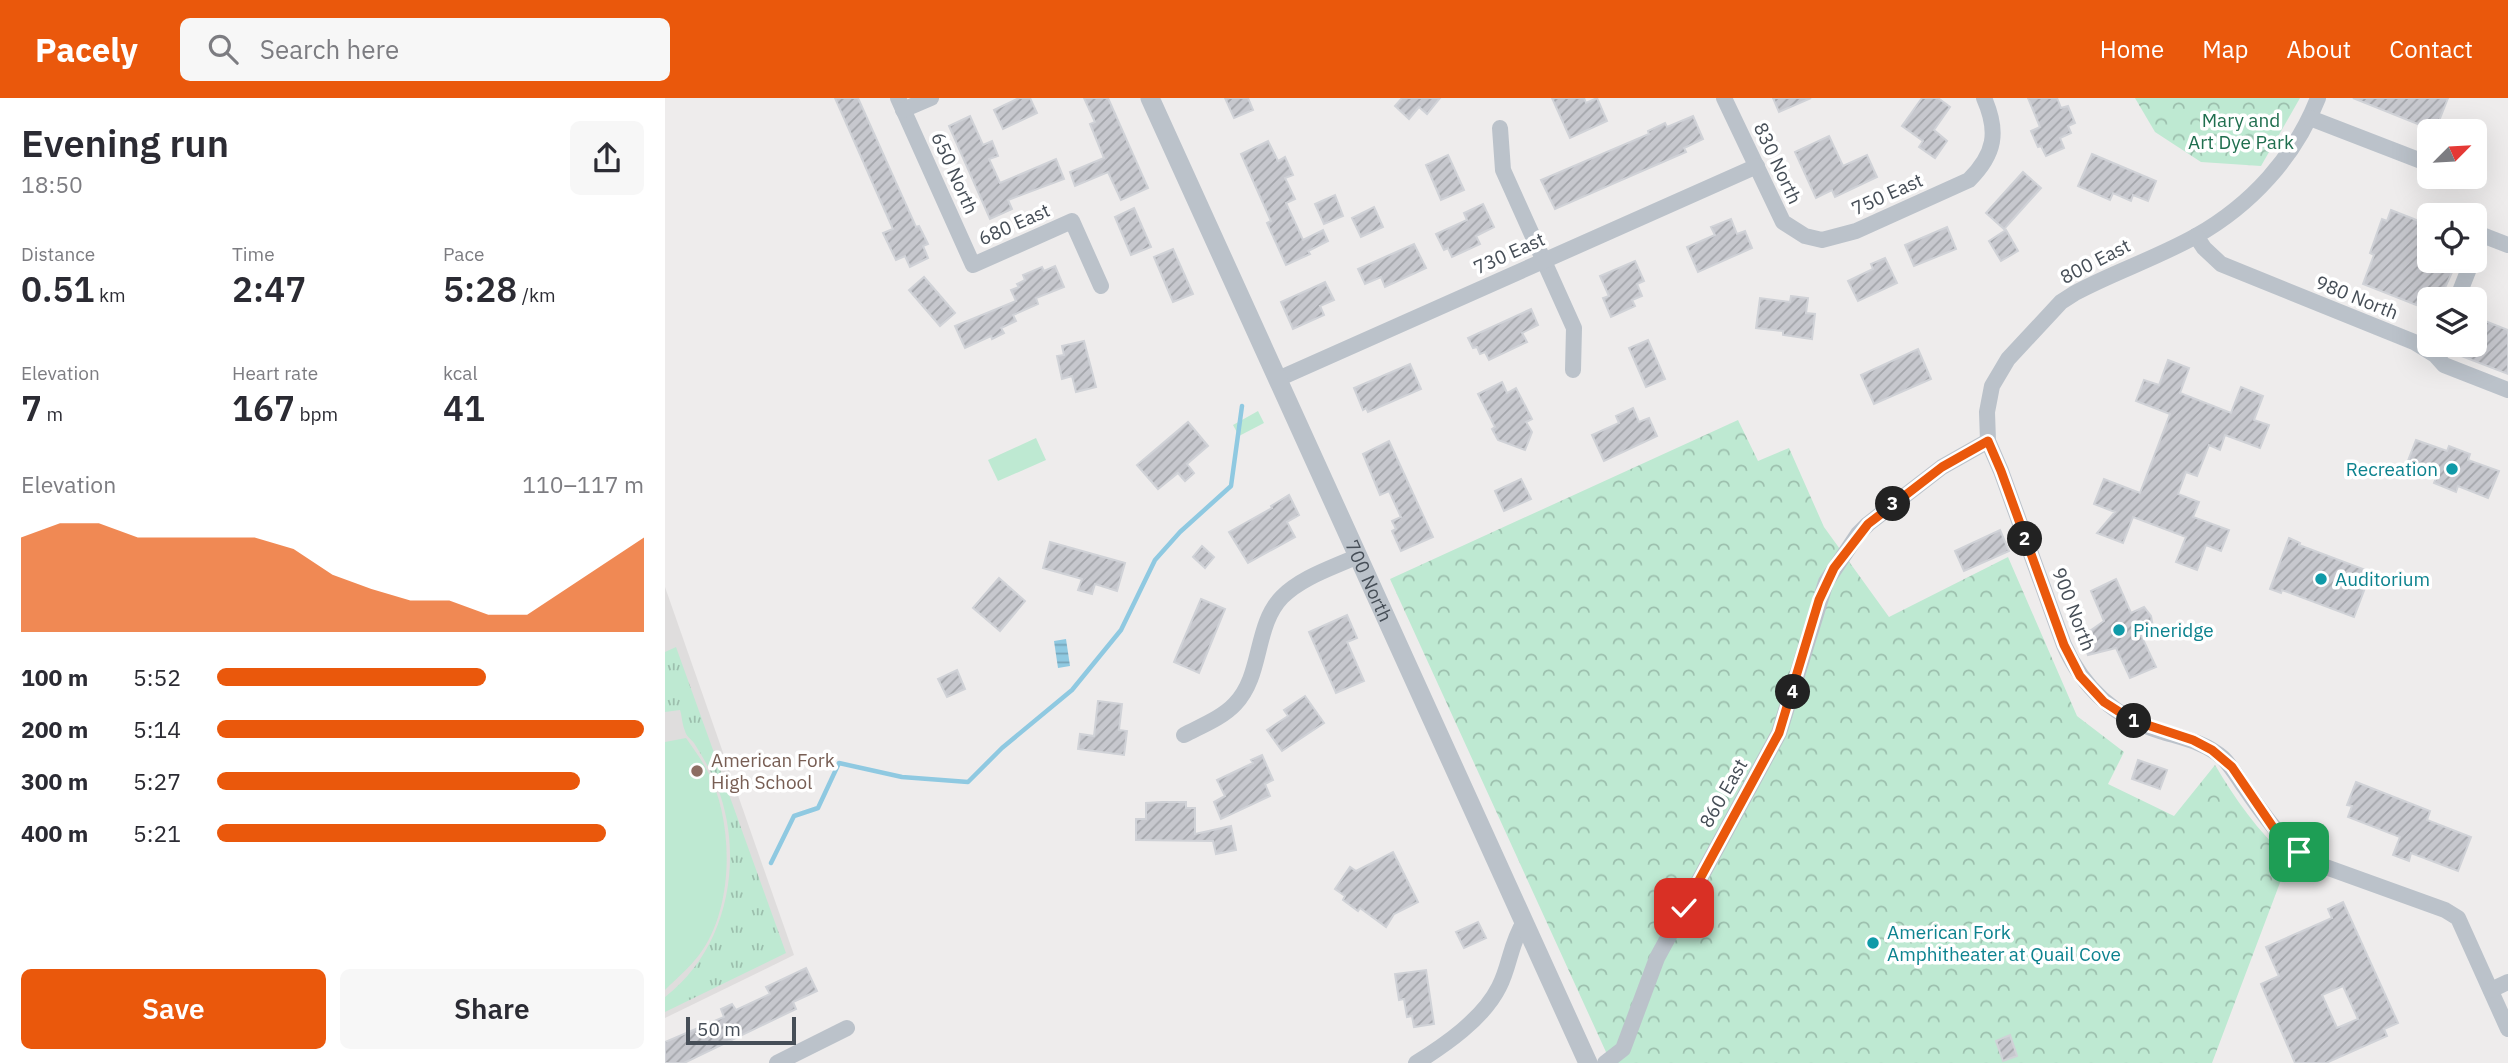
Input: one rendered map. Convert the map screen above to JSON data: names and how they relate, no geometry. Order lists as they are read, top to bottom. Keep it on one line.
{"streets":{"street":["830 North","650 North","750 East","680 East","730 East","800 East","980 North","700 North","900 North","860 East"]},"crossings":[["830 North","750 East"],["830 North","730 East"],["650 North","680 East"],["730 East","700 North"],["800 East","980 North"],["800 East","900 North"],["800 East","860 East"],["900 North","860 East"]],"parks":["Mary and Art Dye Park"],"places":["Recreation","Auditorium","Pineridge","American Fork High School","American Fork Amphitheater at Quail Cove"],"scale_bar":"50 m","north":"top right","page":{"header":"Pacely","search":"Search here","nav":["Home","Map","About","Contact"],"heading":["Evening run","18:50"],"stats":[["Distance","0.51 km"],["Time","2:47"],["Pace","5:28 /km"],["Elevation","7 m"],["Heart rate","167 bpm"],["kcal","41"]],"chart":["Elevation","110–117 m"],"pins":["3","2","4","1"],"list":[{"name":"100 m","note":"5:52"},{"name":"200 m","note":"5:14"},{"name":"300 m","note":"5:27"},{"name":"400 m","note":"5:21"}],"buttons":["Save","Share"],"scale":"50 m"}}
